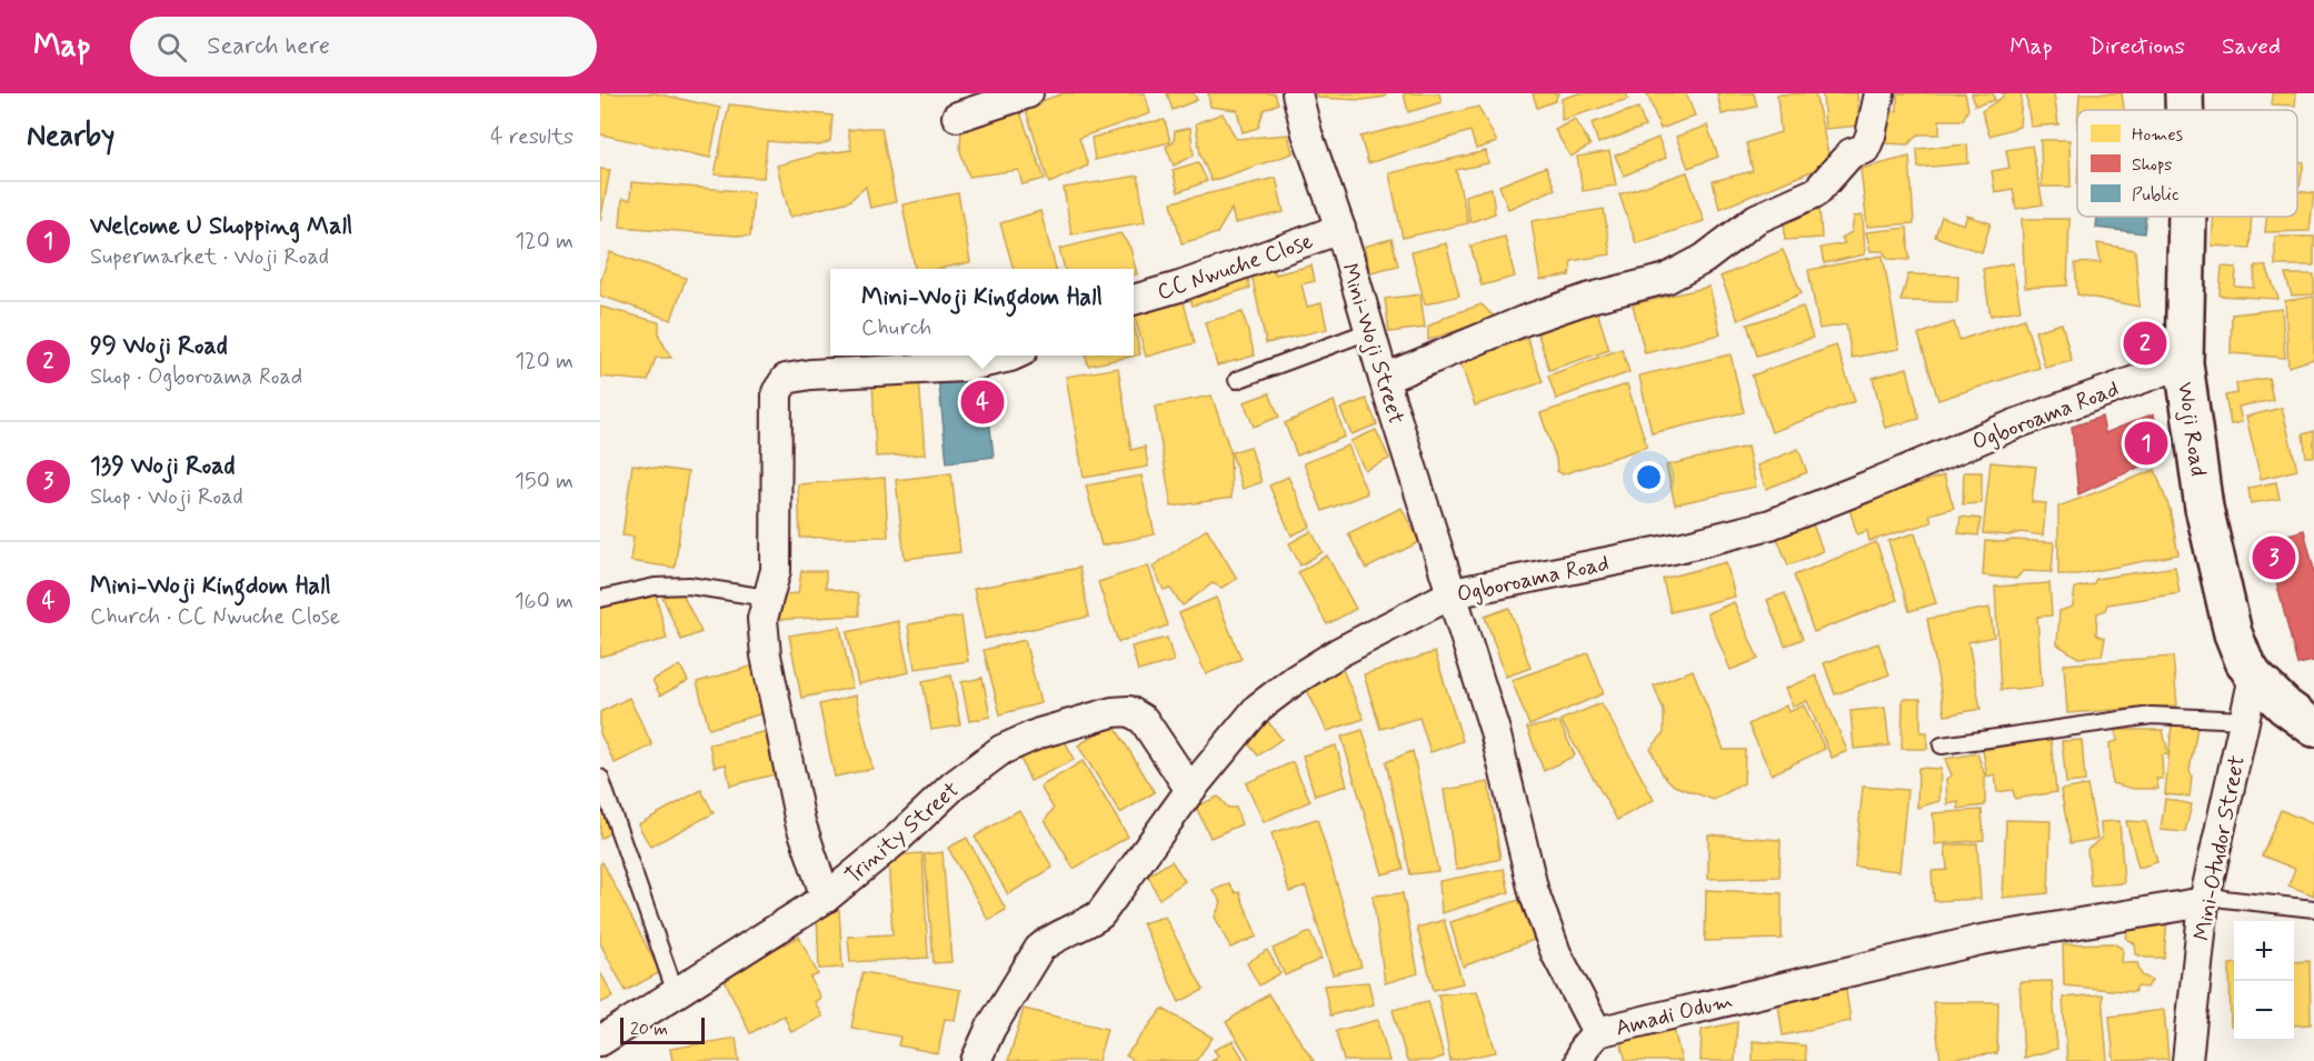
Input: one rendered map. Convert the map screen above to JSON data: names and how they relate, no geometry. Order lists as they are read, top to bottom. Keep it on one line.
{"streets":{"main road":["Woji Road"],"street":["CC Nwuche Close","Mini-Woji Street","Ogboroama Road","Trinity Street","Mini-Otudor Street","Amadi Odum"]},"crossings":[["CC Nwuche Close","Mini-Woji Street"],["Mini-Woji Street","Ogboroama Road"],["Mini-Woji Street","Amadi Odum"],["Ogboroama Road","Woji Road"],["Ogboroama Road","Trinity Street"],["Ogboroama Road","Amadi Odum"],["Woji Road","Mini-Otudor Street"],["Mini-Otudor Street","Amadi Odum"]],"legend":["Homes","Shops","Public"],"scale_bar":"20 m","page":{"header":"Map","search":"Search here","nav":["Map","Directions","Saved"],"heading":["Nearby","4 results"],"list":[{"mark":"1","name":"Welcome U Shopping Mall","note":"Supermarket · Woji Road","value":"120 m"},{"mark":"2","name":"99 Woji Road","note":"Shop · Ogboroama Road","value":"120 m"},{"mark":"3","name":"139 Woji Road","note":"Shop · Woji Road","value":"150 m"},{"mark":"4","name":"Mini-Woji Kingdom Hall","note":"Church · CC Nwuche Close","value":"160 m"}],"popup":["Mini-Woji Kingdom Hall","Church"],"pins":["2","4","1","3"],"map_buttons":["+","−"],"scale":"20 m"}}
